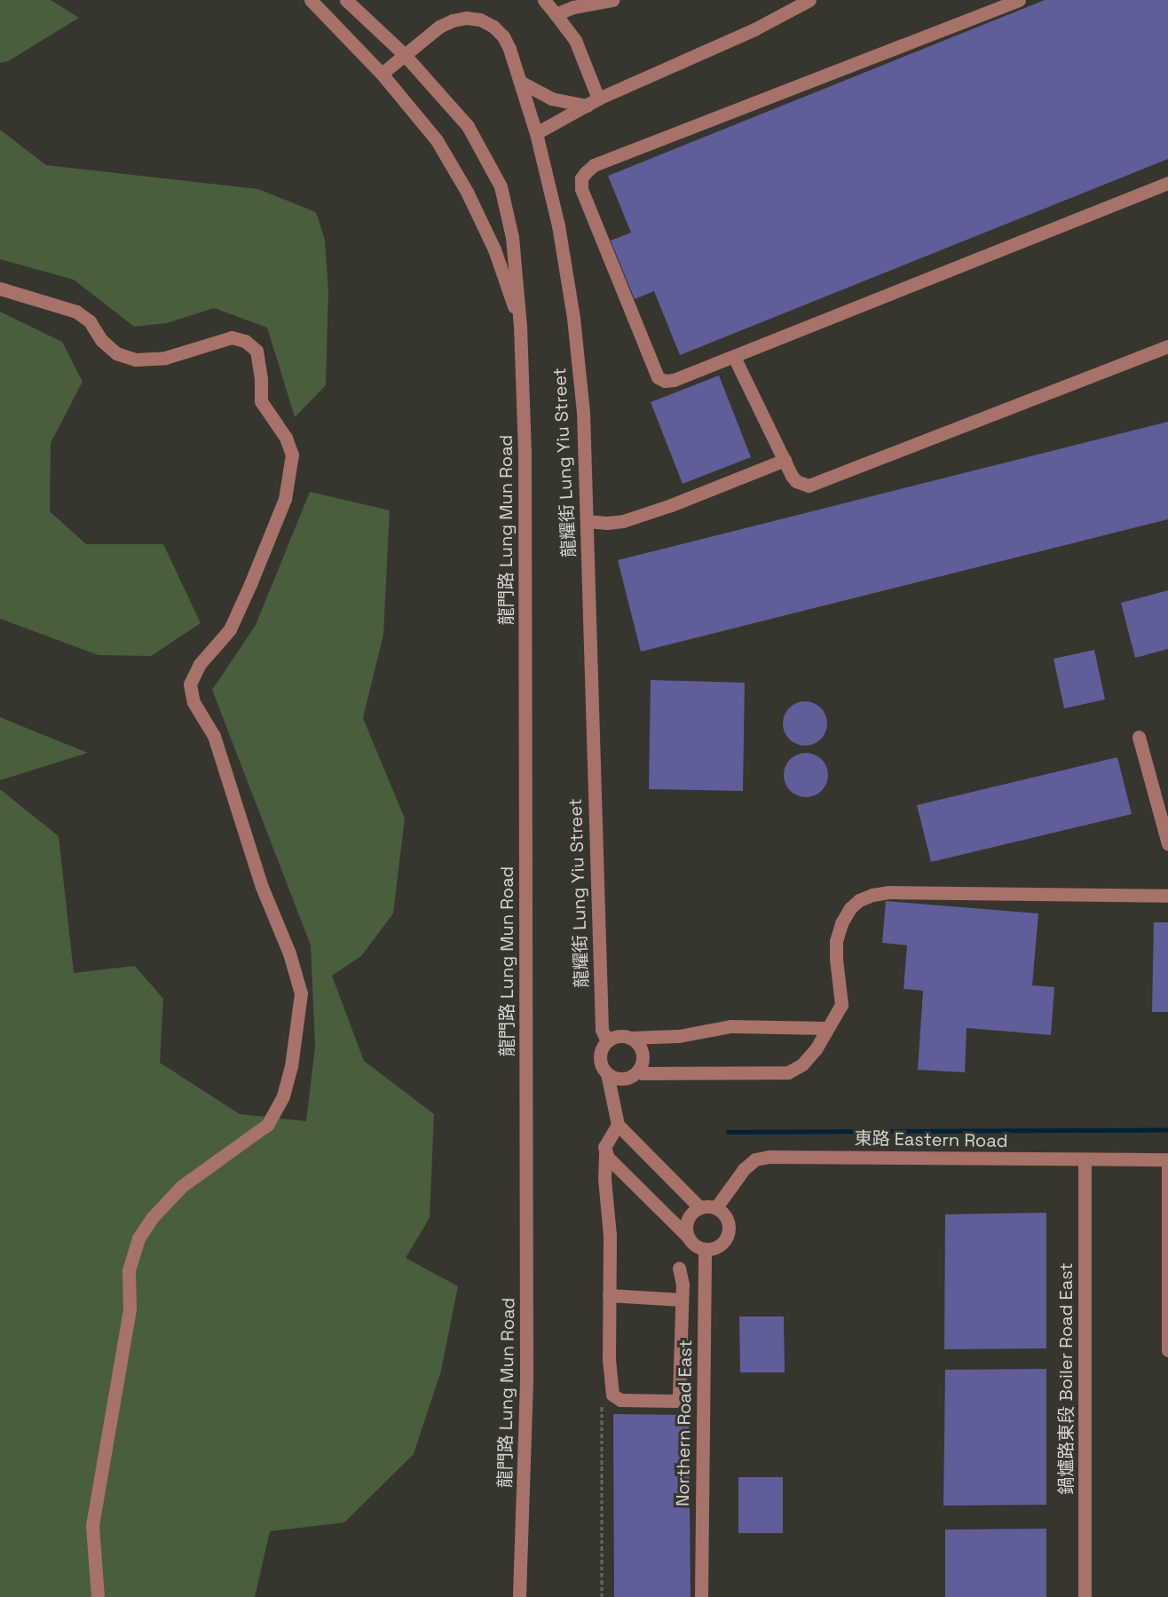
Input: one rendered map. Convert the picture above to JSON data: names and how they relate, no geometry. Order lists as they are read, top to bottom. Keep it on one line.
{"streets":{"street":["龍耀街 Lung Yiu Street","龍門路 Lung Mun Road","東路 Eastern Road","鍋爐路東段 Boiler Road East","Northern Road East"]},"crossings":[["龍耀街 Lung Yiu Street","龍門路 Lung Mun Road"],["東路 Eastern Road","鍋爐路東段 Boiler Road East"],["東路 Eastern Road","Northern Road East"]]}
